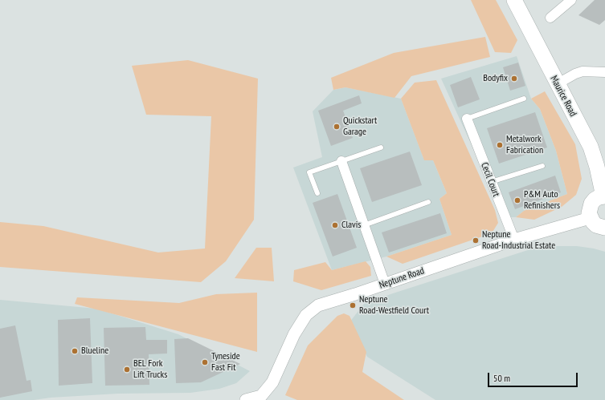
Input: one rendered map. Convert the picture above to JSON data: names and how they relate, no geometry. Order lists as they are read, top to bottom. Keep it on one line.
{"streets":{"main road":["Maurice Road"],"street":["Cecil Court","Neptune Road"]},"crossings":[["Cecil Court","Neptune Road"]],"places":["Bodyfix","Quickstart Garage","Metalwork Fabrication","P&M Auto Refinishers","Clavis","Neptune Road-Industrial Estate","Neptune Road-Westfield Court","Blueline","Tyneside Fast Fit","BEL Fork Lift Trucks"],"scale_bar":"50 m"}
